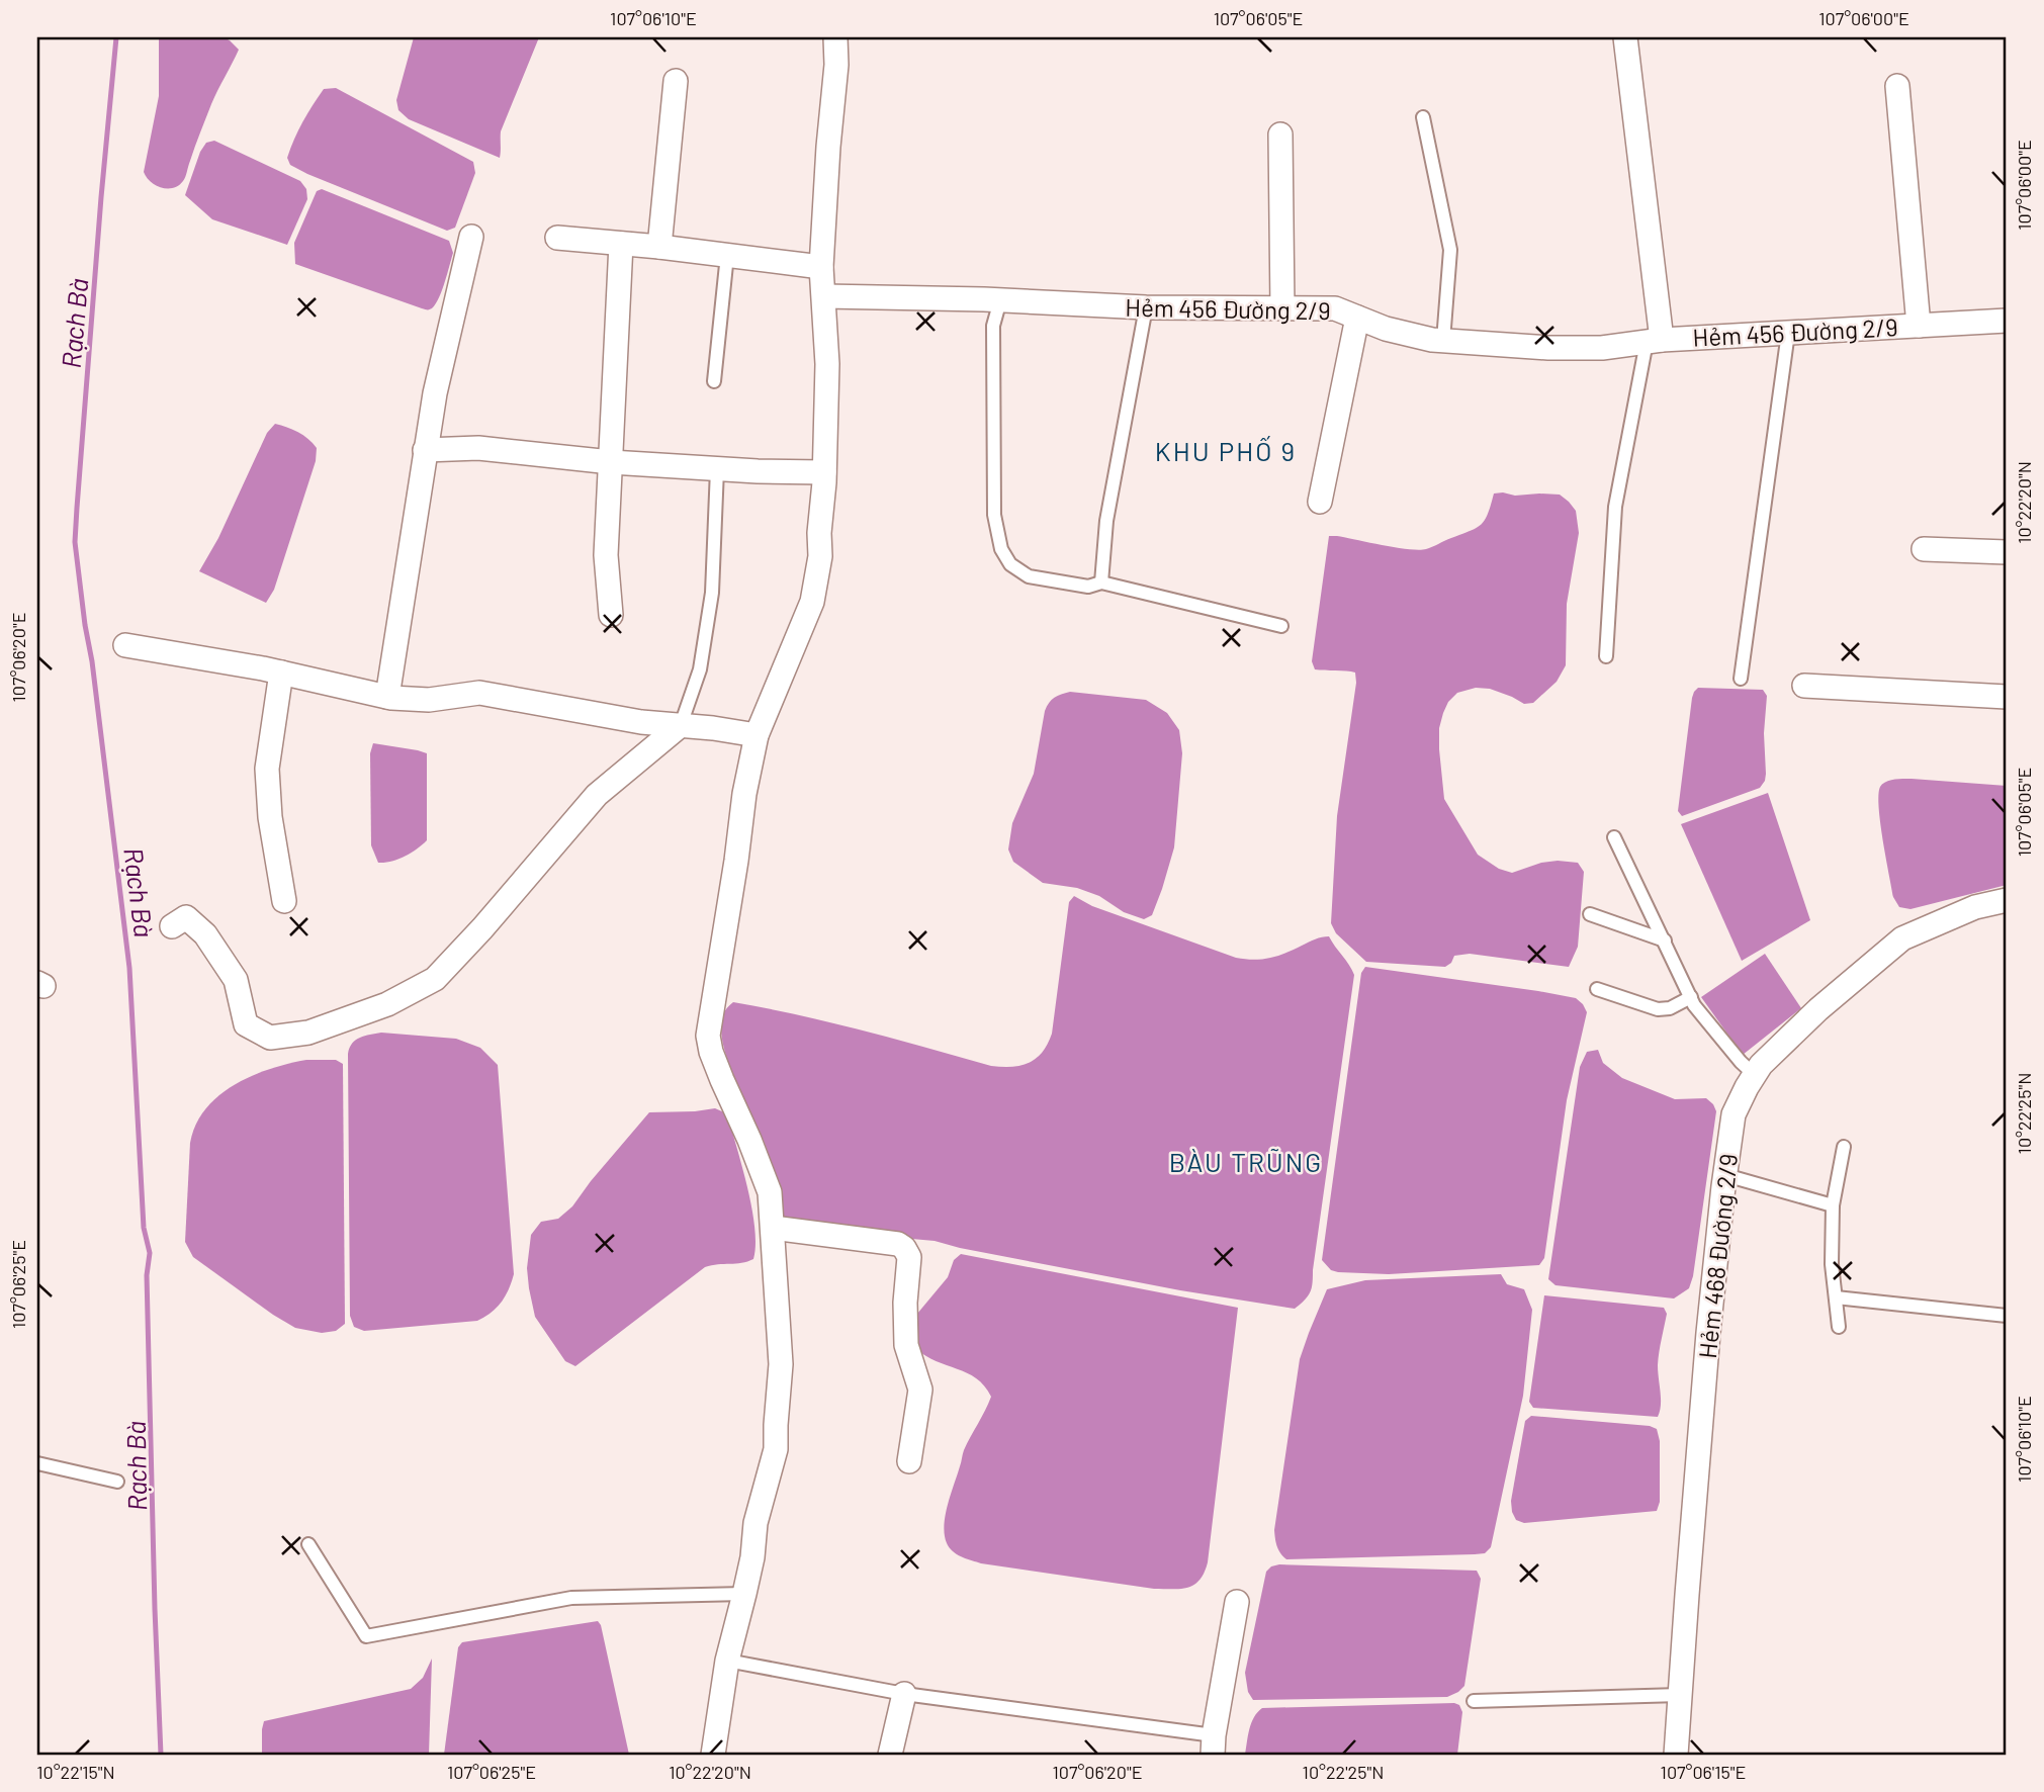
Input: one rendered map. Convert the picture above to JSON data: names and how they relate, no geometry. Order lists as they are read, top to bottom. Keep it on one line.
{"streets":{"street":["Hẻm 456 Đường 2/9","Hẻm 468 Đường 2/9"]},"districts":["KHU PHỐ 9","BÀU TRŨNG"],"water":["Rạch Bà"],"coordinates":["107°06'10\"E","107°06'05\"E","107°06'00\"E","10°22'20\"N","107°06'20\"E","10°22'25\"N","107°06'25\"E","10°22'15\"N","107°06'15\"E"]}
